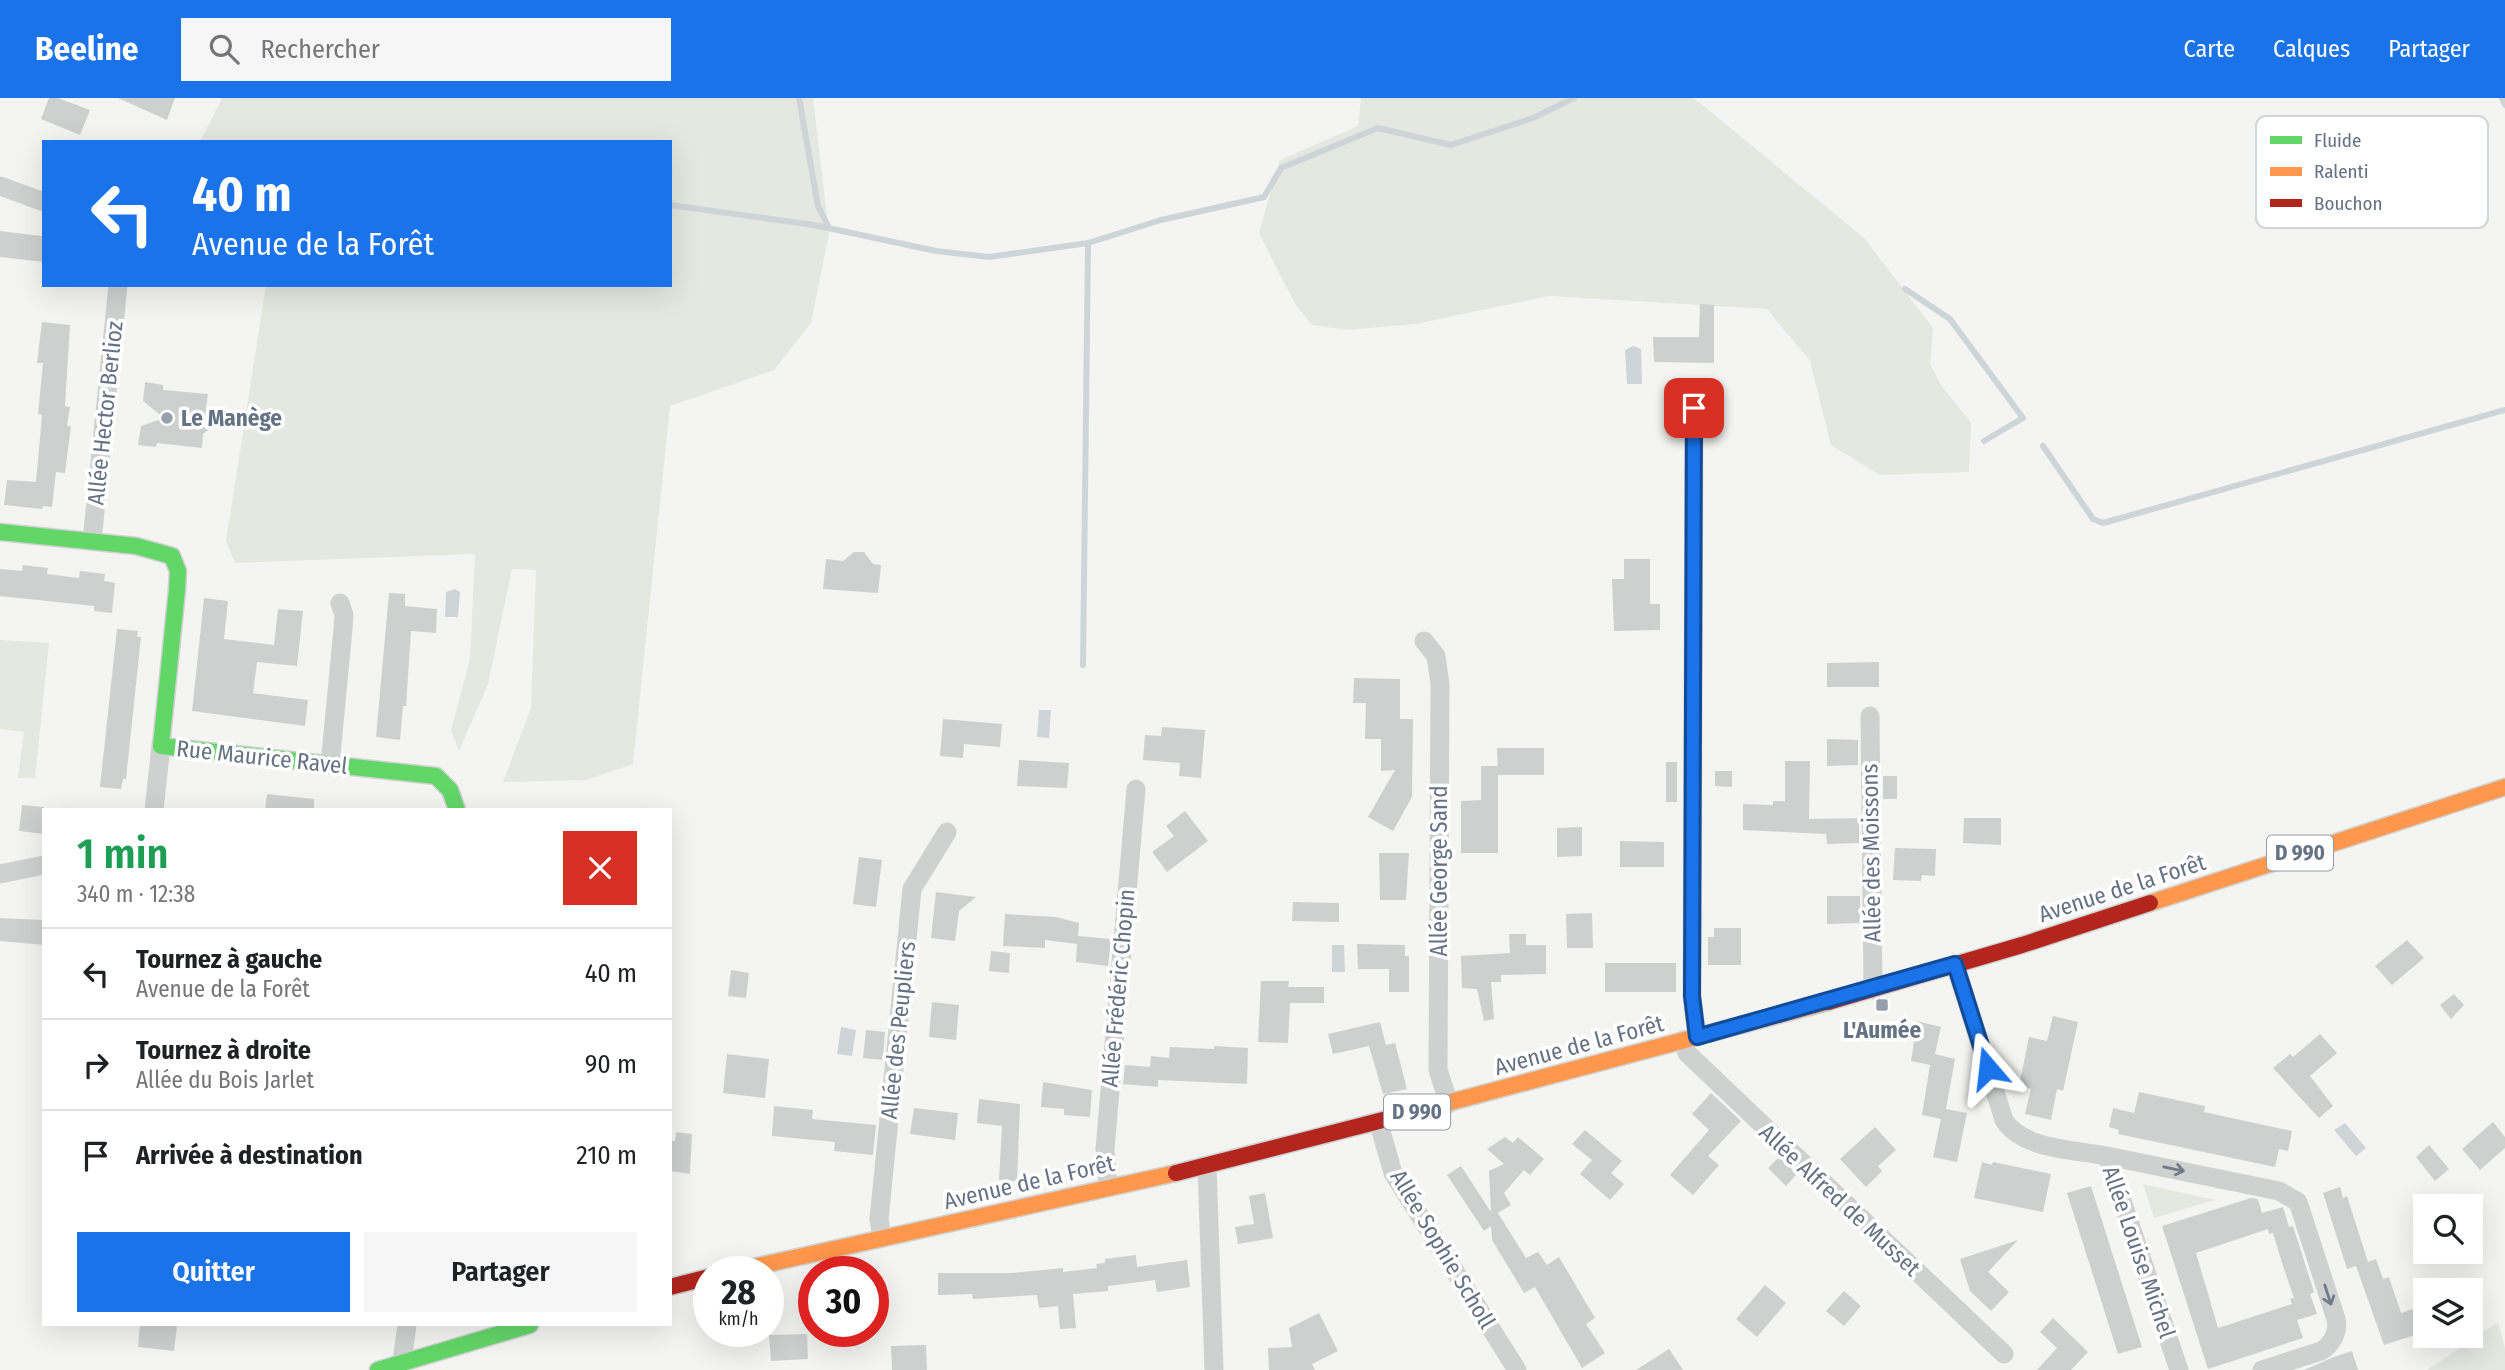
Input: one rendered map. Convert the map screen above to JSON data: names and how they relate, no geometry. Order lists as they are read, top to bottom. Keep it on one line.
{"streets":{"main road":["Rue Maurice Ravel","D 990","Avenue de la Forêt"],"street":["Allée Hector Berlioz","Allée des Moissons","Allée George Sand","Allée Frédéric Chopin","Allée des Peupliers","Allée Alfred de Musset","Allée Sophie Scholl","Allée Louise Michel"]},"crossings":[["Allée Hector Berlioz","Rue Maurice Ravel"],["Allée des Moissons","Avenue de la Forêt"],["Allée George Sand","Avenue de la Forêt"],["Avenue de la Forêt","Allée Frédéric Chopin"],["Avenue de la Forêt","Allée des Peupliers"],["Avenue de la Forêt","Allée Alfred de Musset"],["Avenue de la Forêt","Allée Sophie Scholl"],["Avenue de la Forêt","Allée Louise Michel"]],"places":{"other":["Le Manège"],"transit":["L'Aumée"]},"legend":["Fluide","Ralenti","Bouchon"],"page":{"header":"Beeline","search":"Rechercher","nav":["Carte","Calques","Partager"],"turn":["40 m","Avenue de la Forêt"],"heading":["1 min","340 m · 12:38"],"list":[{"name":"Tournez à gauche","note":"Avenue de la Forêt","value":"40 m"},{"name":"Tournez à droite","note":"Allée du Bois Jarlet","value":"90 m"},{"name":"Arrivée à destination","value":"210 m"}],"buttons":["Quitter","Partager"],"speed":"28 km/h","limit":"30"}}
